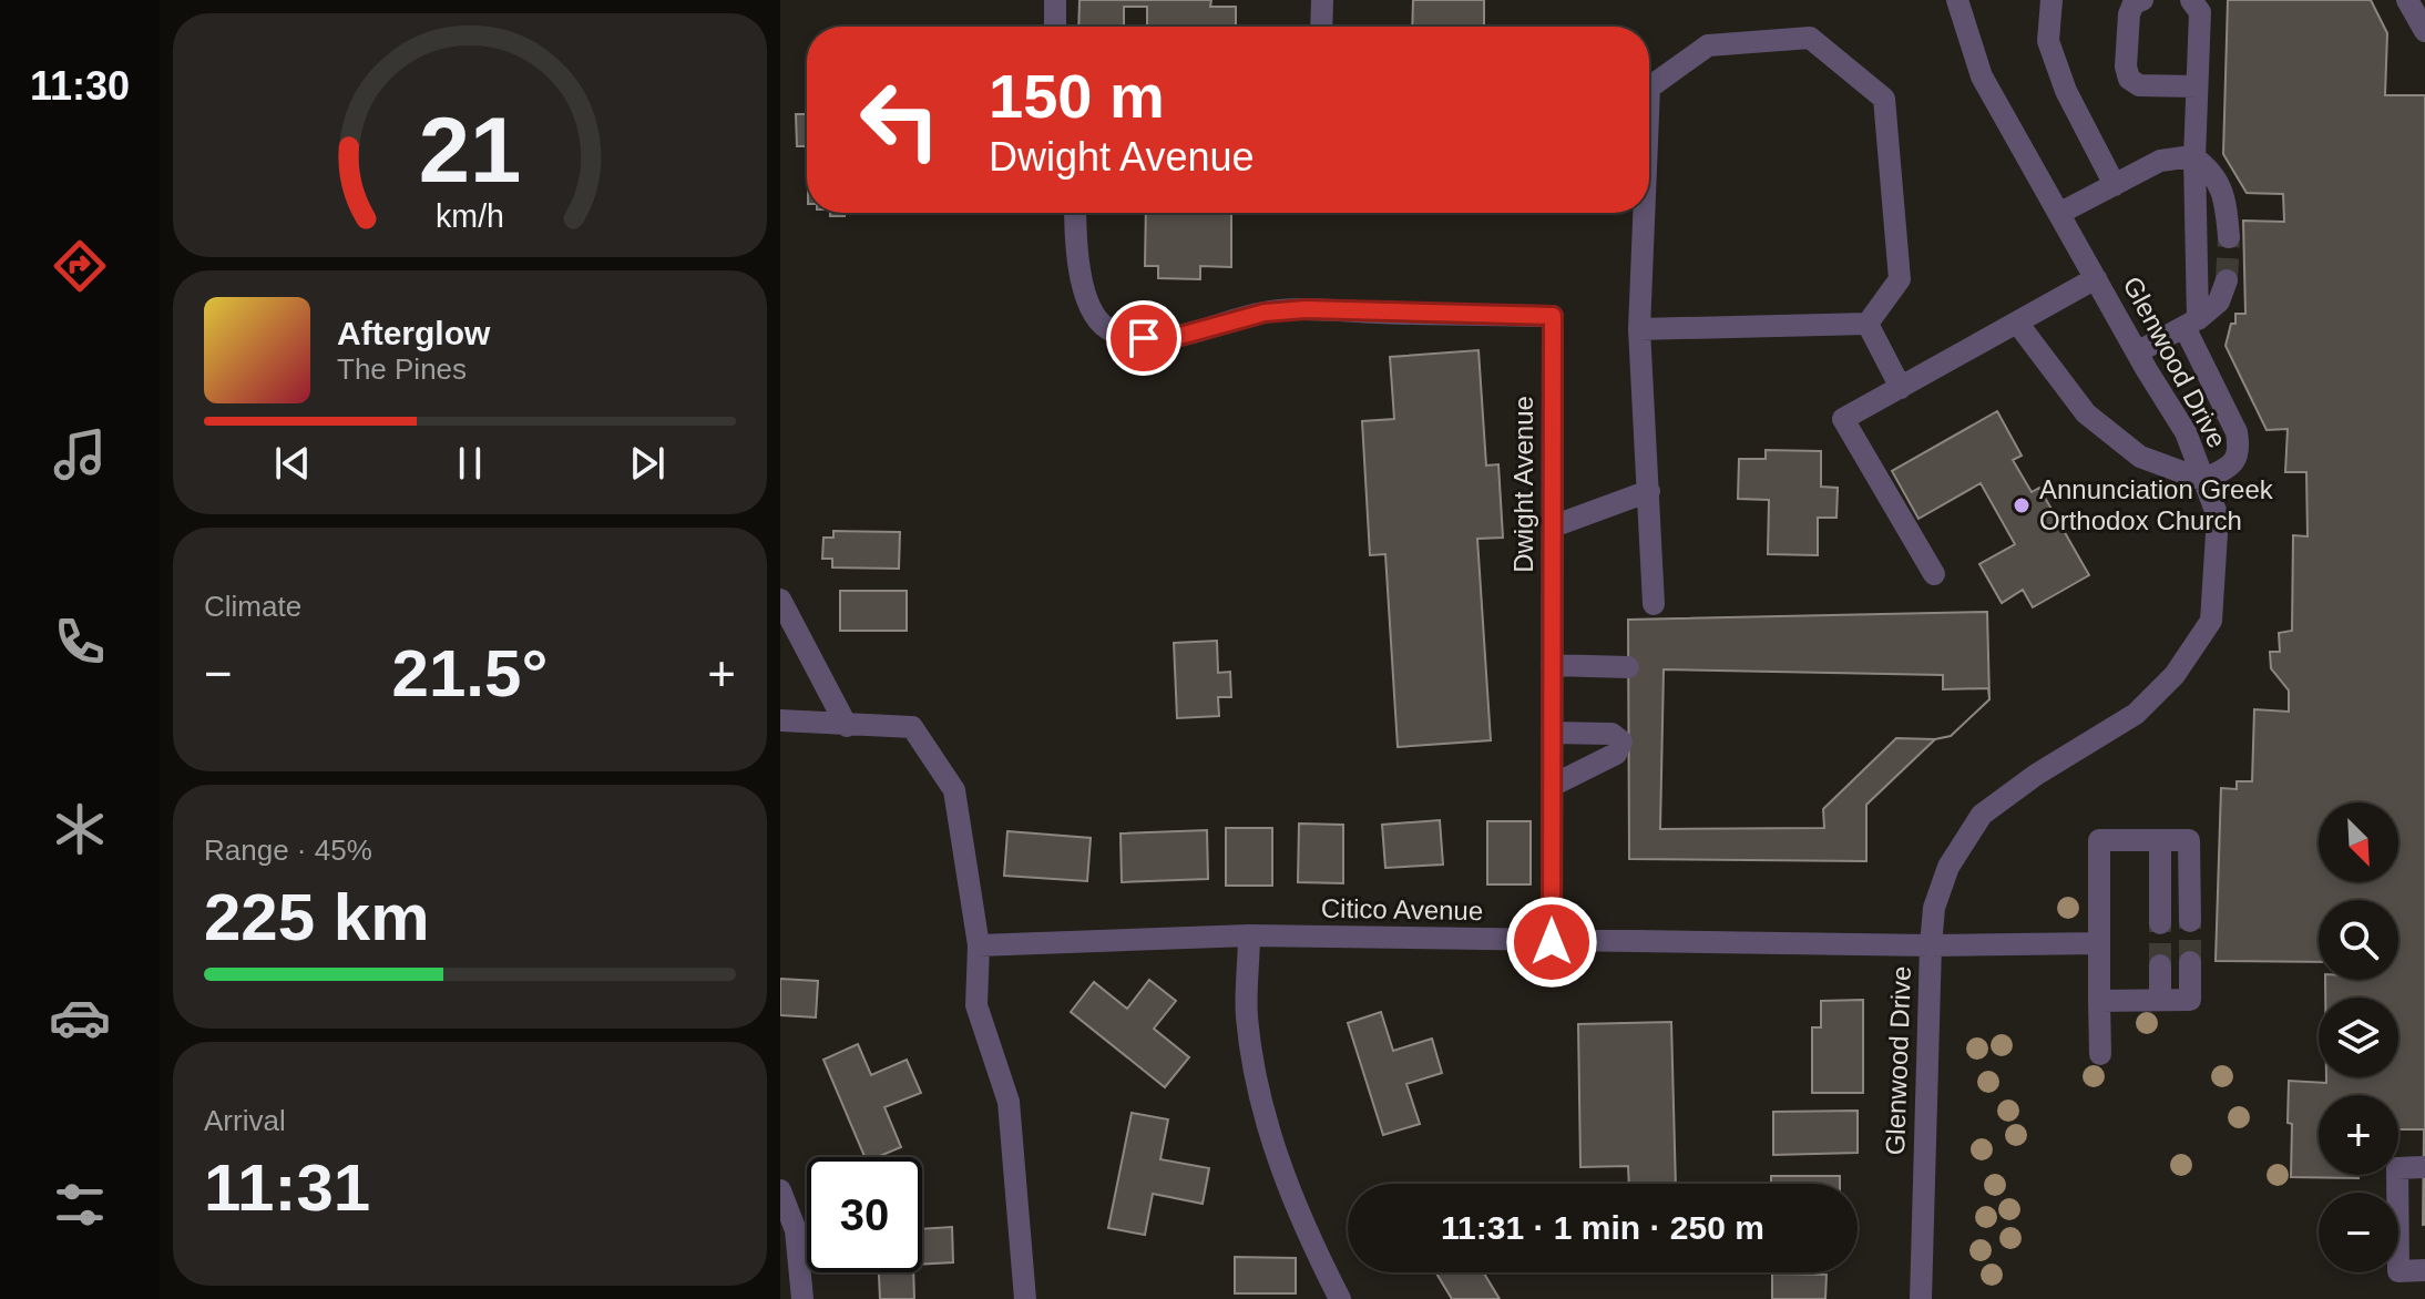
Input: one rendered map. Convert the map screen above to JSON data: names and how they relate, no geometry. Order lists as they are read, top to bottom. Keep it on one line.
{"streets":{"street":["Glenwood Drive","Dwight Avenue","Citico Avenue"]},"crossings":[["Glenwood Drive","Citico Avenue"],["Dwight Avenue","Citico Avenue"]],"places":["Annunciation Greek Orthodox Church"],"north":"bottom right","page":{"tabs":"11:30","turn":["150 m","Dwight Avenue"],"song":["Afterglow","The Pines"],"tile":["Climate",["Range · 45%","225 km"],["Arrival","11:31"]],"heat":["−","21.5°","+"],"map_buttons":["+","−"],"limit":"30","trip":"11:31 · 1 min · 250 m","gauge":["21","km/h"]}}
